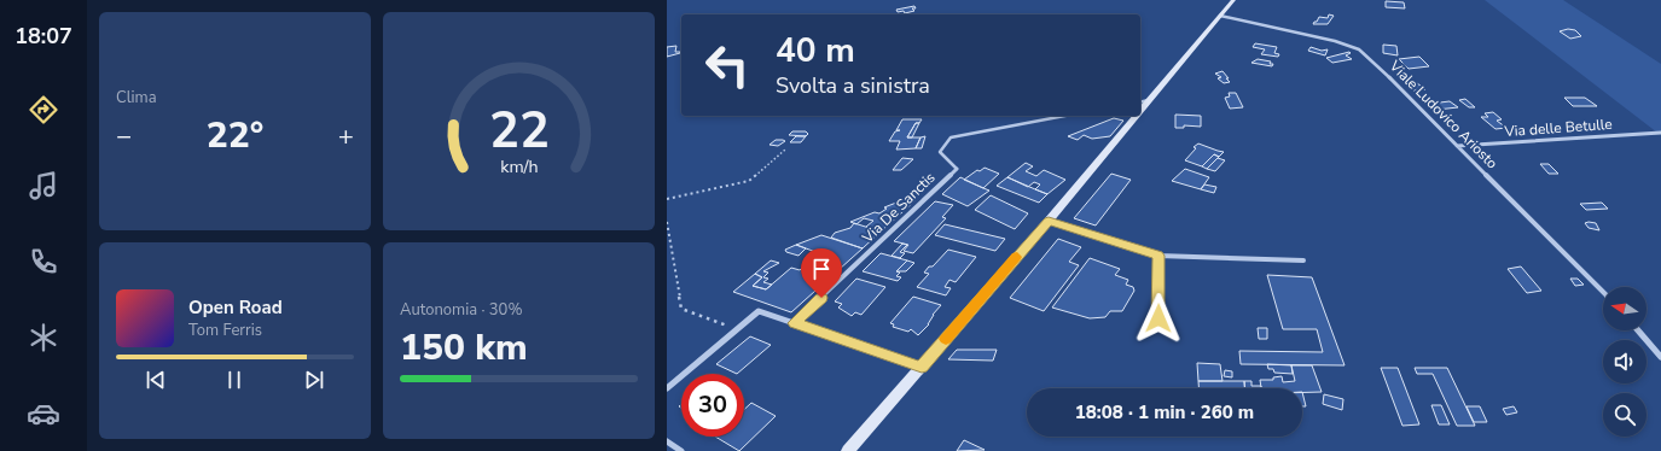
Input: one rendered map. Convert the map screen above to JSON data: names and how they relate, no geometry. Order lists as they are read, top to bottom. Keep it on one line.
{"streets":{"street":["Viale Ludovico Ariosto","Via delle Betulle","Via De Sanctis"]},"crossings":[["Viale Ludovico Ariosto","Via delle Betulle"]],"north":"left","page":{"tabs":"18:07","tile":["Clima",["Autonomia · 30%","150 km"]],"turn":["40 m","Svolta a sinistra"],"heat":["−","22°","+"],"song":["Open Road","Tom Ferris"],"limit":"30","trip":"18:08 · 1 min · 260 m","gauge":["22","km/h"]}}
